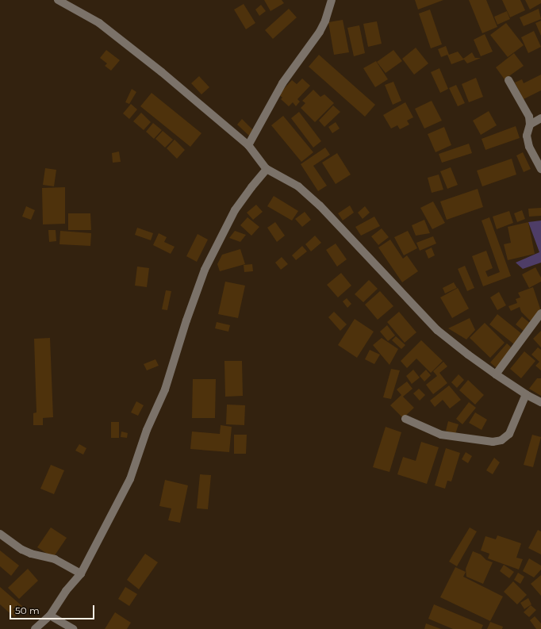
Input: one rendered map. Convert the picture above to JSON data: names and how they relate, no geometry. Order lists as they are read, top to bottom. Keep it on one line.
{"scale_bar":"50 m"}
